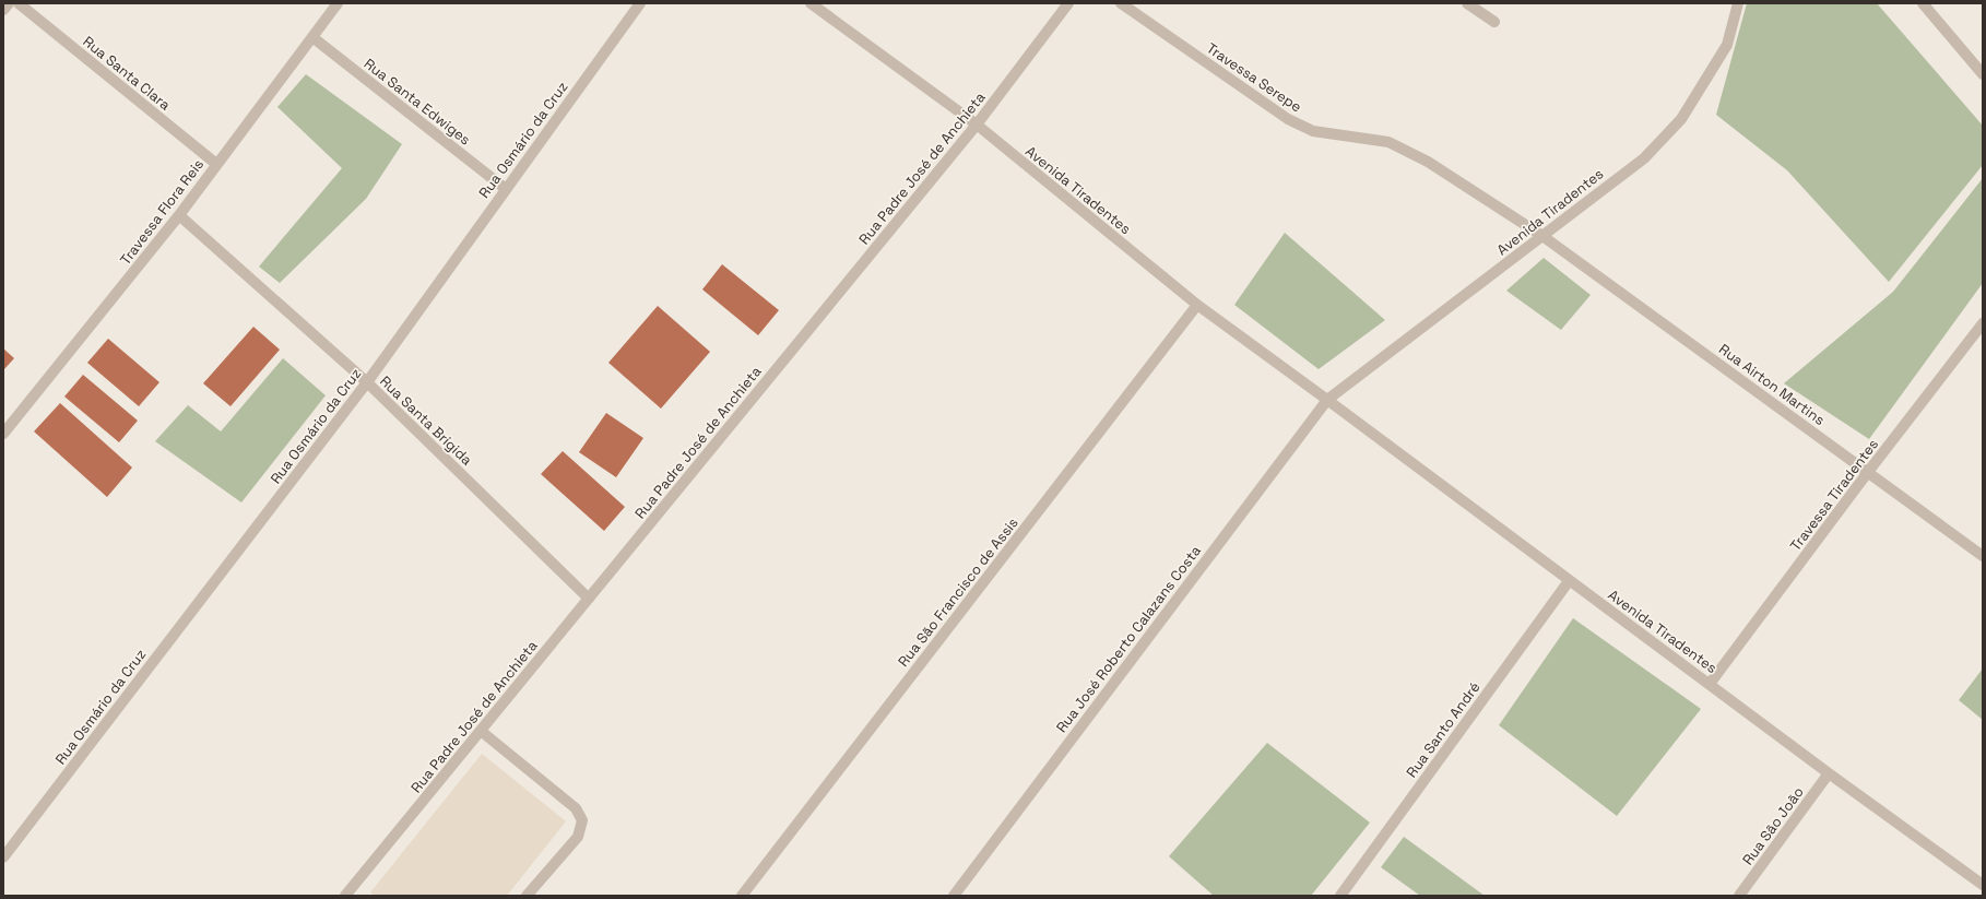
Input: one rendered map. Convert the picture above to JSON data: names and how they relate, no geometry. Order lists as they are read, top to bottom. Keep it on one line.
{"streets":{"street":["Rua Santa Clara","Travessa Serepe","Rua Santa Edwiges","Rua Osmário da Cruz","Rua Padre José de Anchieta","Avenida Tiradentes","Travessa Flora Reis","Rua Airton Martins","Rua Santa Brígida","Travessa Tiradentes","Rua São Francisco de Assis","Rua José Roberto Calazans Costa","Rua Santo André","Rua São João"]},"crossings":[["Rua Santa Clara","Travessa Flora Reis"],["Travessa Serepe","Avenida Tiradentes"],["Travessa Serepe","Rua Airton Martins"],["Rua Santa Edwiges","Rua Osmário da Cruz"],["Rua Santa Edwiges","Travessa Flora Reis"],["Rua Osmário da Cruz","Rua Santa Brígida"],["Rua Padre José de Anchieta","Avenida Tiradentes"],["Rua Padre José de Anchieta","Rua Santa Brígida"],["Avenida Tiradentes","Rua Airton Martins"],["Avenida Tiradentes","Travessa Tiradentes"],["Avenida Tiradentes","Rua São Francisco de Assis"],["Avenida Tiradentes","Rua José Roberto Calazans Costa"],["Avenida Tiradentes","Rua Santo André"],["Avenida Tiradentes","Rua São João"],["Travessa Flora Reis","Rua Santa Brígida"],["Rua Airton Martins","Travessa Tiradentes"]]}
